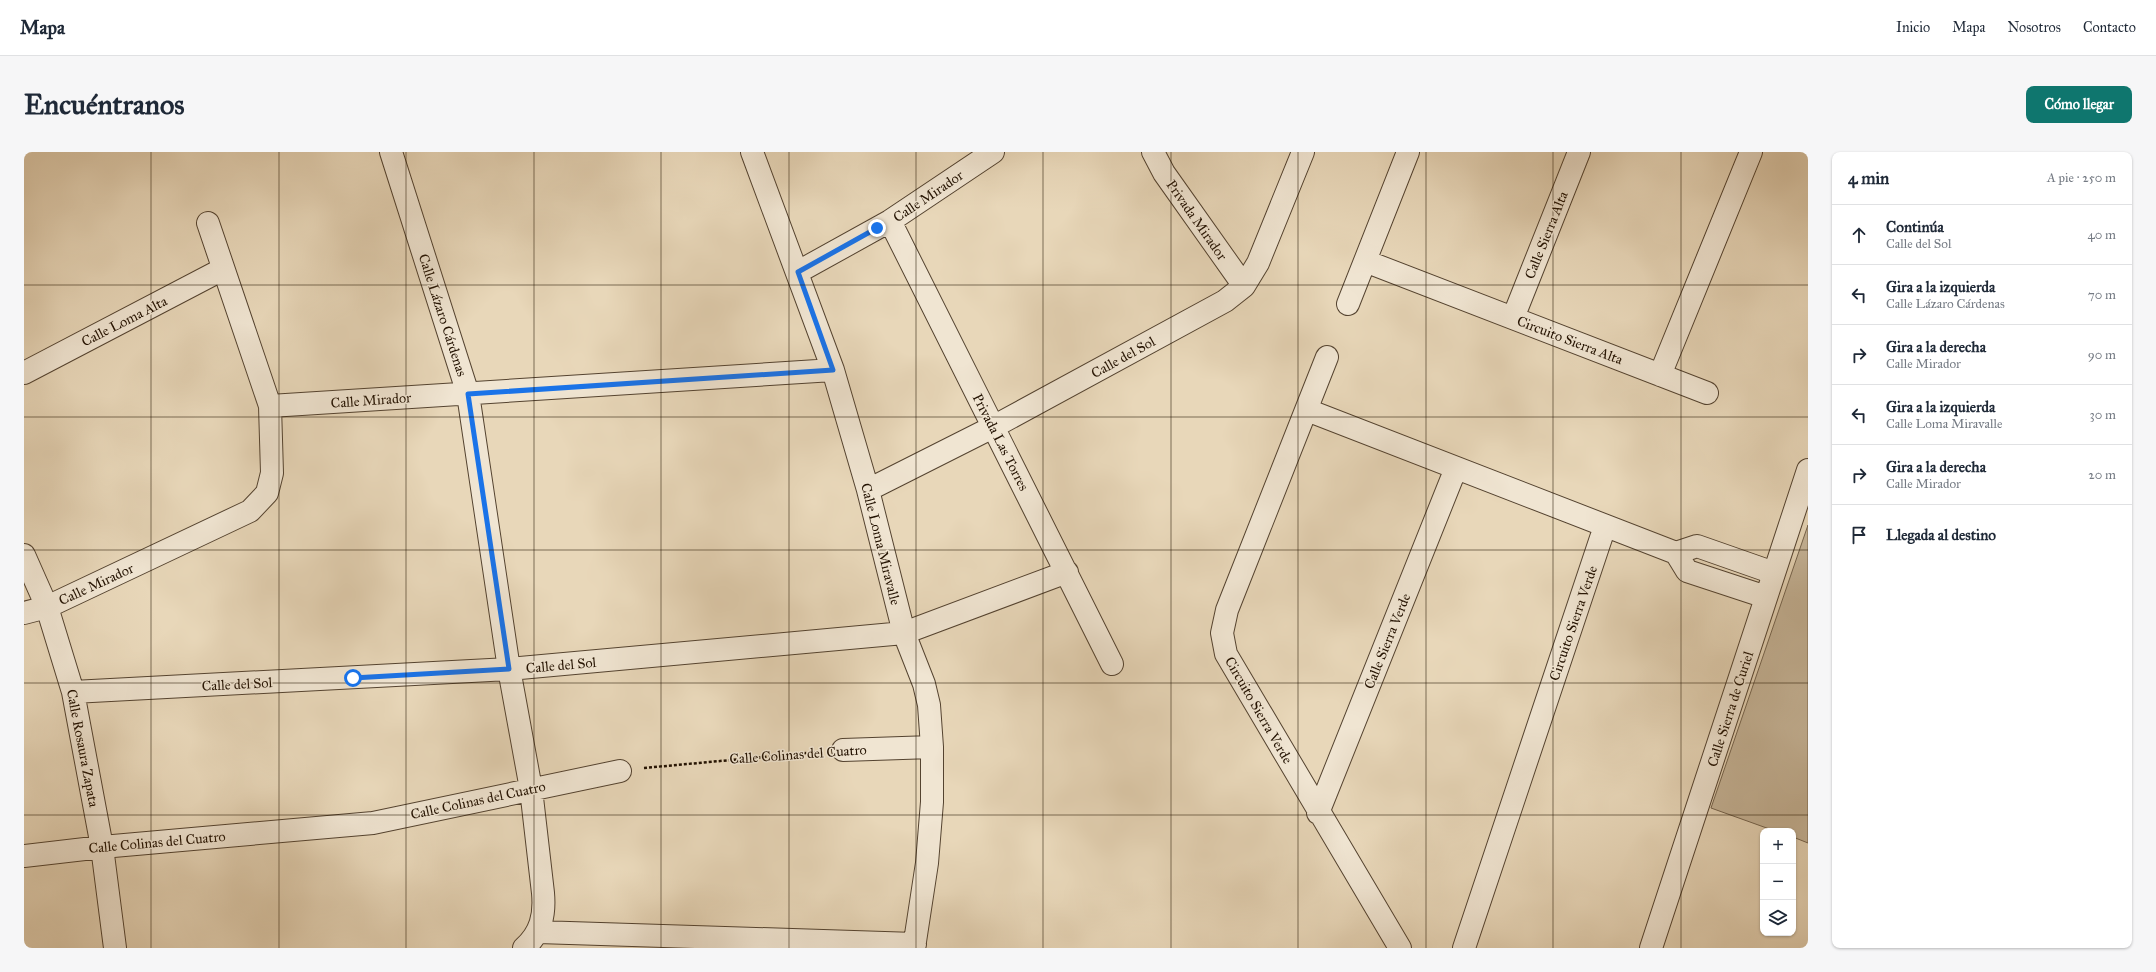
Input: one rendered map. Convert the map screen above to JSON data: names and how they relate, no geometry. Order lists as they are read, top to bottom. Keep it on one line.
{"streets":{"street":["Calle Mirador","Privada Mirador","Calle Sierra Alta","Calle Lázaro Cárdenas","Calle Loma Alta","Circuito Sierra Alta","Calle del Sol","Privada Las Torres","Calle Loma Miravalle","Circuito Sierra Verde","Calle Sierra Verde","Calle Sierra de Curiel","Calle Rosaura Zapata","Calle Colinas del Cuatro"]},"crossings":[["Calle Mirador","Calle Lázaro Cárdenas"],["Calle Mirador","Privada Las Torres"],["Calle Mirador","Calle Loma Miravalle"],["Calle Mirador","Calle Rosaura Zapata"],["Privada Mirador","Calle del Sol"],["Calle Sierra Alta","Circuito Sierra Alta"],["Calle Lázaro Cárdenas","Calle del Sol"],["Calle Lázaro Cárdenas","Calle Colinas del Cuatro"],["Calle del Sol","Privada Las Torres"],["Calle del Sol","Calle Loma Miravalle"],["Calle del Sol","Calle Rosaura Zapata"],["Calle Loma Miravalle","Calle Colinas del Cuatro"],["Circuito Sierra Verde","Calle Sierra Verde"],["Calle Rosaura Zapata","Calle Colinas del Cuatro"]],"page":{"header":"Mapa","nav":["Inicio","Mapa","Nosotros","Contacto"],"buttons":"Cómo llegar","title":"Encuéntranos","heading":["4 min","A pie · 250 m"],"list":[["Continúa","Calle del Sol","40 m"],["Gira a la izquierda","Calle Lázaro Cárdenas","70 m"],["Gira a la derecha","Calle Mirador","90 m"],["Gira a la izquierda","Calle Loma Miravalle","30 m"],["Gira a la derecha","Calle Mirador","20 m"],"Llegada al destino"],"map_buttons":["+","−"]}}
